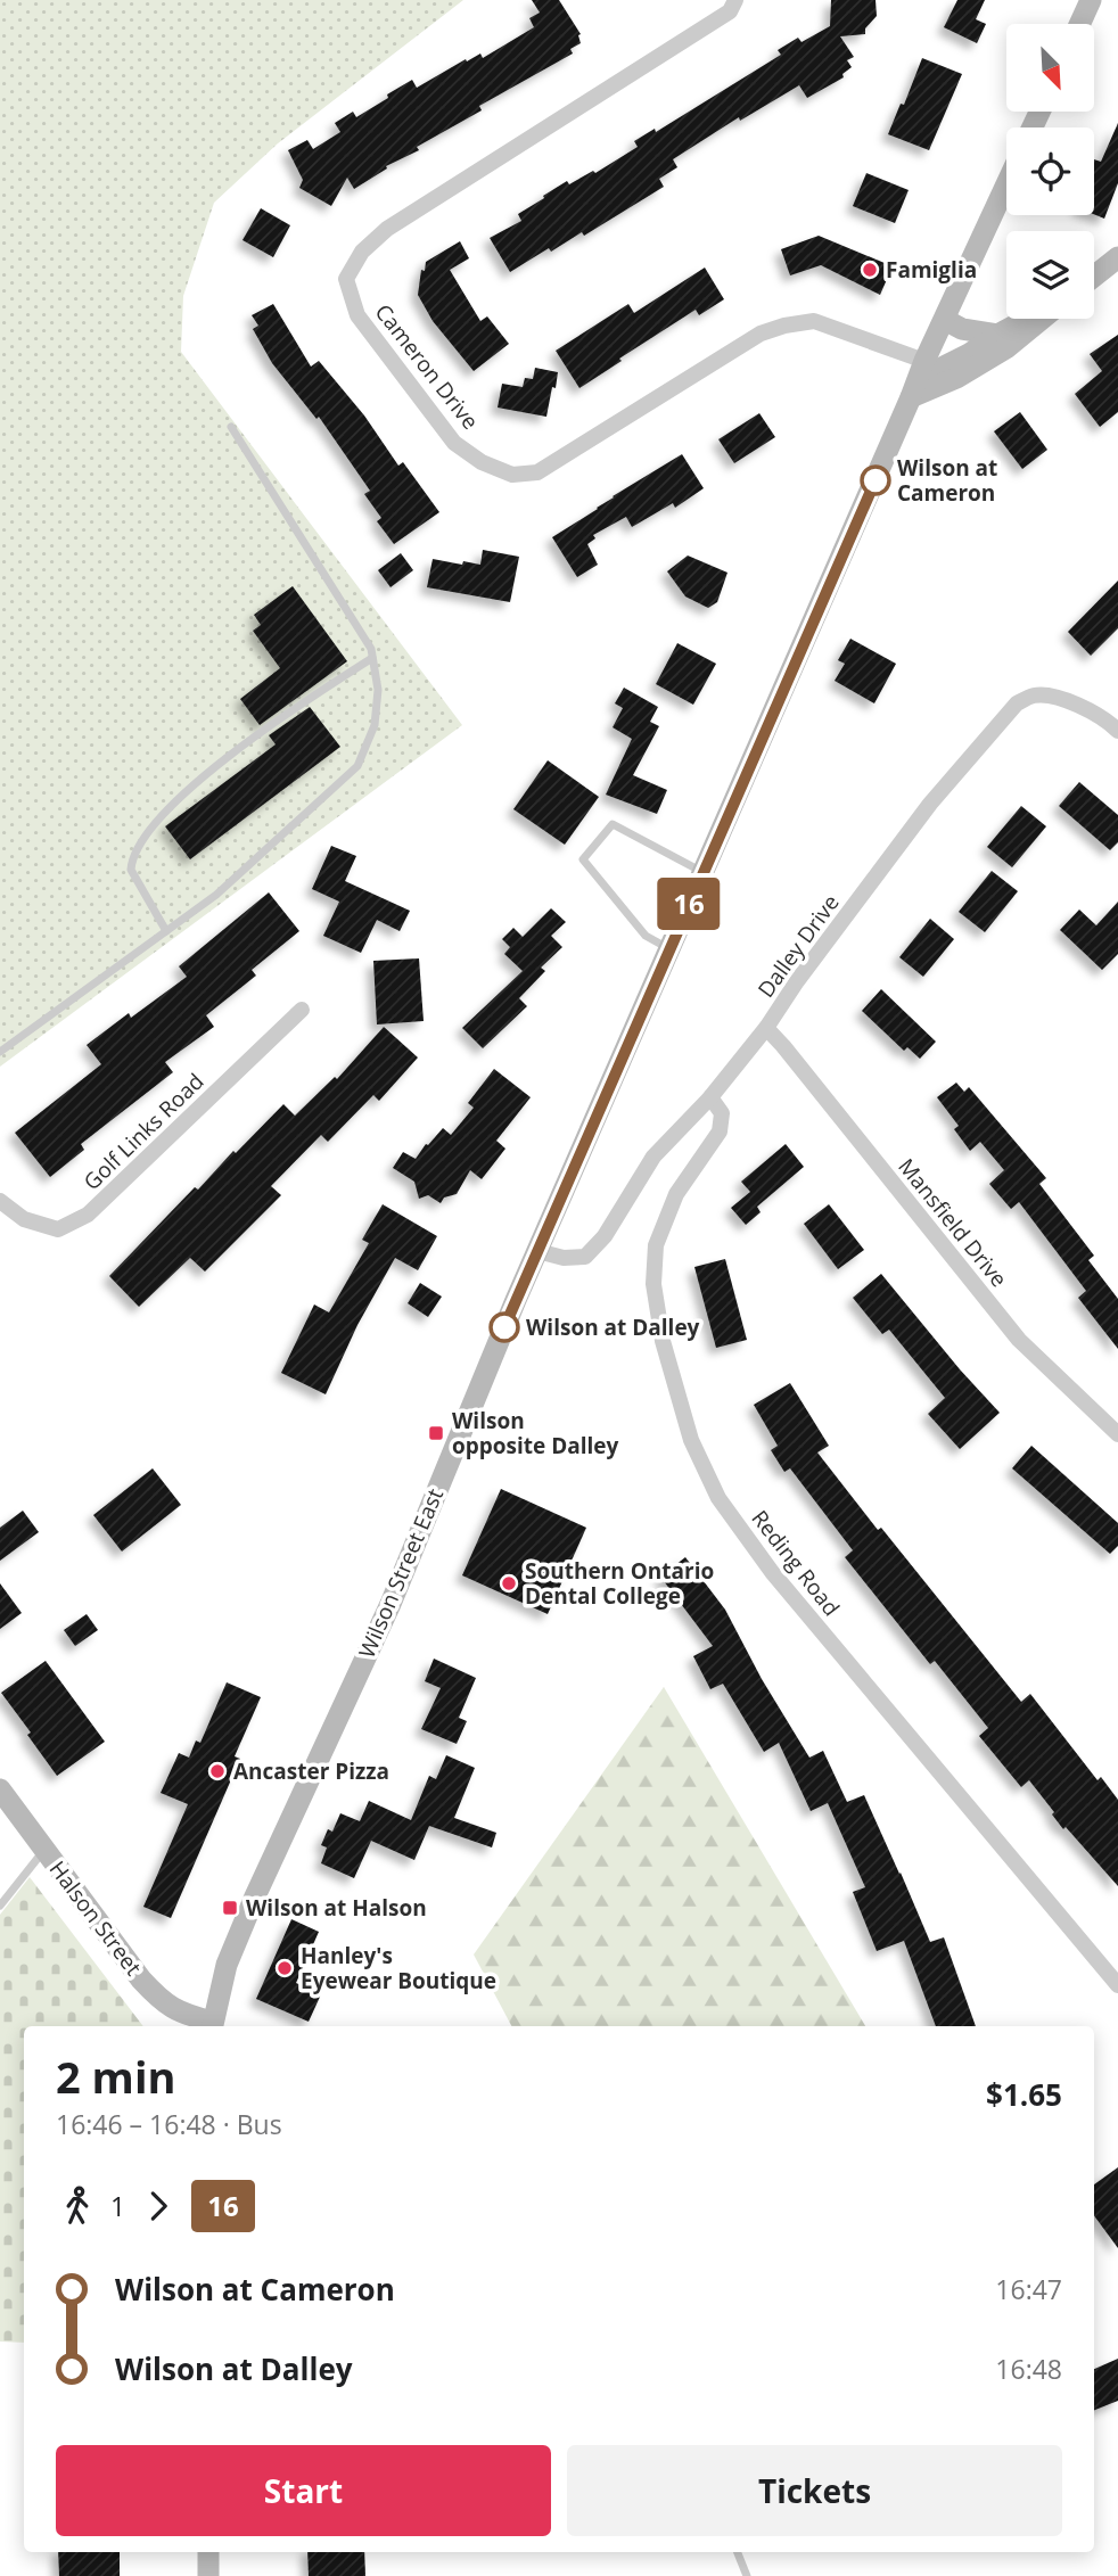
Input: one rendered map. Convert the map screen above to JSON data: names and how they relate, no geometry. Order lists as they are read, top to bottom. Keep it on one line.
{"streets":{"main road":["Wilson Street East","Halson Street"],"street":["Cameron Drive","Dalley Drive","Golf Links Road","Mansfield Drive","Reding Road"]},"crossings":[["Cameron Drive","Wilson Street East"],["Dalley Drive","Mansfield Drive"],["Dalley Drive","Reding Road"],["Dalley Drive","Wilson Street East"],["Wilson Street East","Halson Street"]],"places":{"other":["Famiglia","Wilson at Cameron","Wilson at Dalley","Southern Ontario Dental College","Ancaster Pizza","Hanley's Eyewear Boutique"],"transit":["Wilson opposite Dalley","Wilson at Halson"]},"lines":["bus line 16"],"north":"bottom right","page":{"on_map":"16","heading":["2 min","16:46 – 16:48 · Bus","$1.65"],"legs":["1","16"],"list":[{"name":"Wilson at Cameron","value":"16:47"},{"name":"Wilson at Dalley","value":"16:48"}],"buttons":["Start","Tickets"]}}
